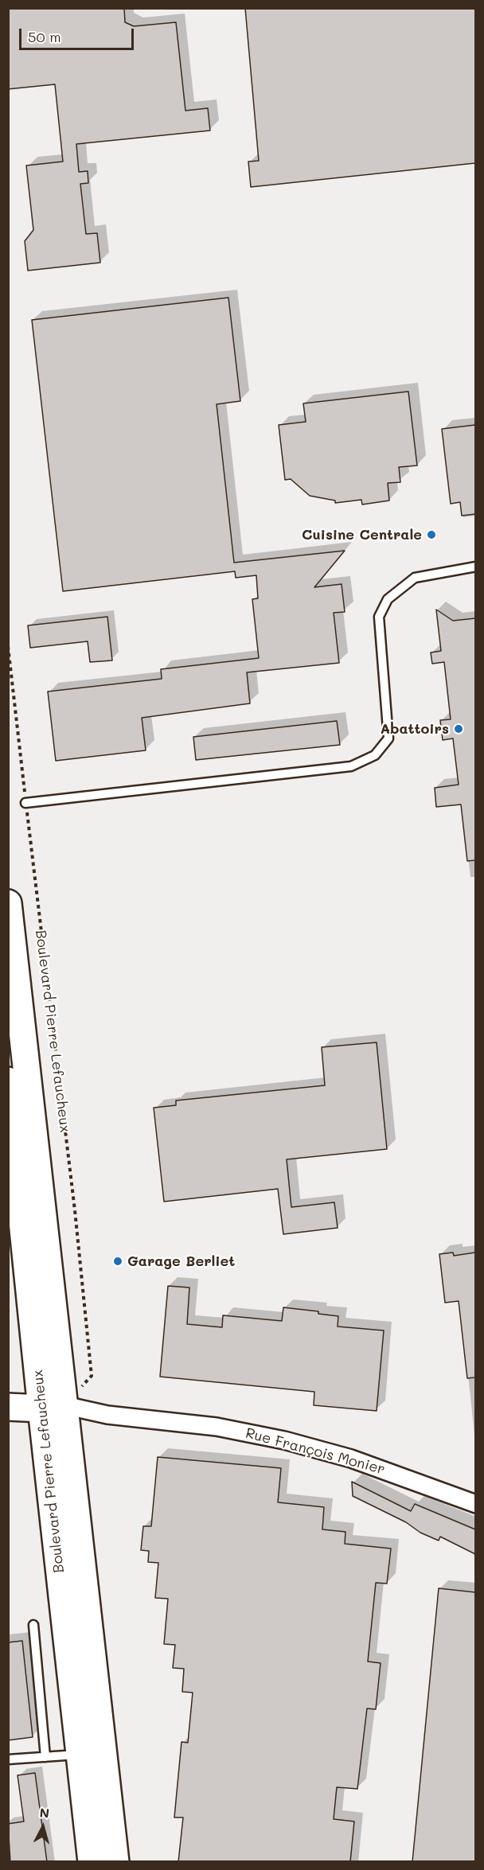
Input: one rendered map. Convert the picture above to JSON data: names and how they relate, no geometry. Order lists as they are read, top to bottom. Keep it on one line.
{"streets":{"main road":["Boulevard Pierre Lefaucheux"],"street":["Rue François Monier"]},"crossings":[["Boulevard Pierre Lefaucheux","Rue François Monier"]],"places":["Cuisine Centrale","Abattoirs","Garage Berliet"],"scale_bar":"50 m","north":"top"}
